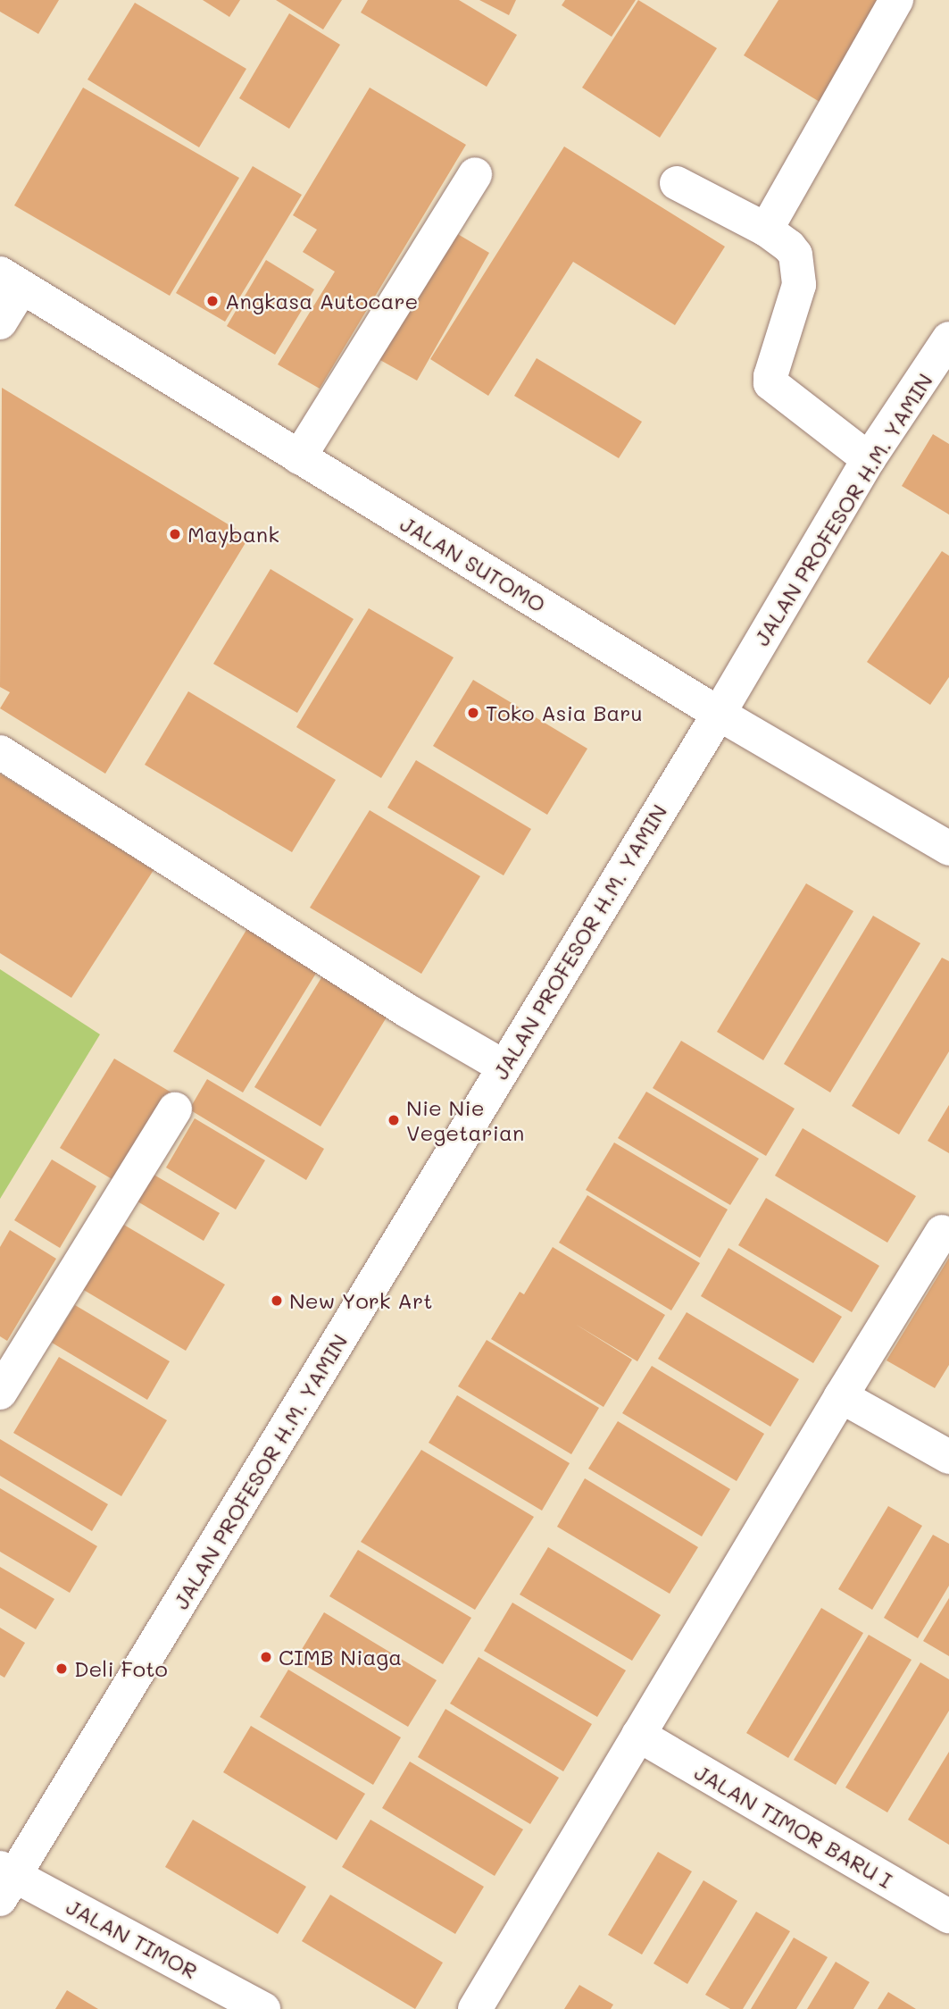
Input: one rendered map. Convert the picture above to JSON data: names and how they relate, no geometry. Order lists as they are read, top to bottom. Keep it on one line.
{"streets":{"street":["JALAN PROFESOR H.M. YAMIN","JALAN SUTOMO","JALAN TIMOR BARU I","JALAN TIMOR"]},"crossings":[["JALAN PROFESOR H.M. YAMIN","JALAN SUTOMO"],["JALAN PROFESOR H.M. YAMIN","JALAN TIMOR"]],"places":["Angkasa Autocare","Maybank","Toko Asia Baru","Nie Nie Vegetarian","New York Art","CIMB Niaga","Deli Foto"]}
